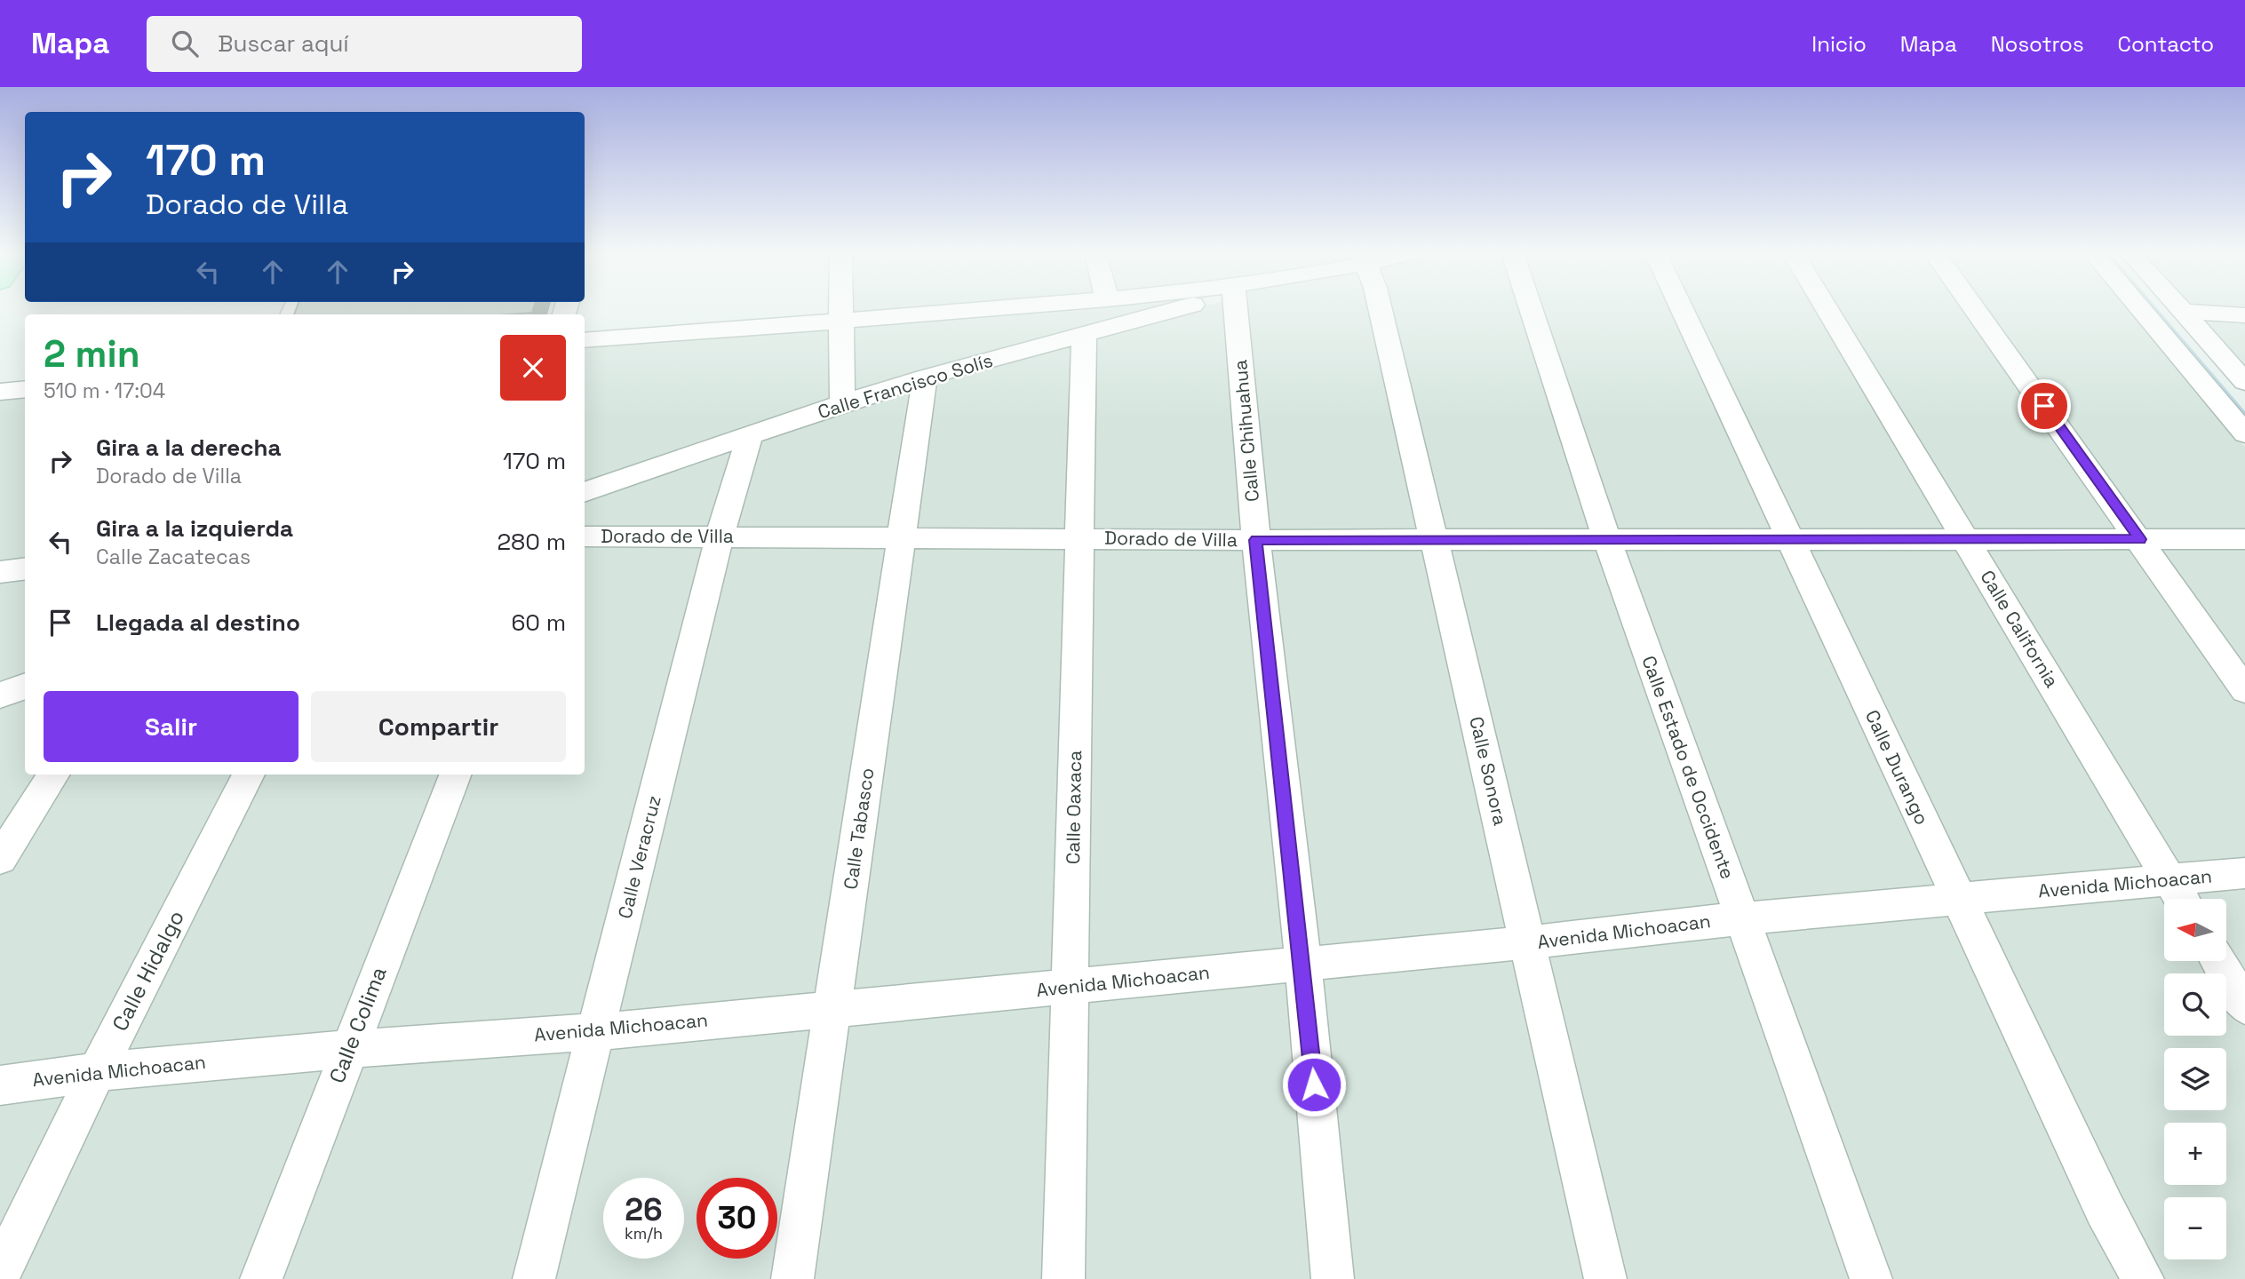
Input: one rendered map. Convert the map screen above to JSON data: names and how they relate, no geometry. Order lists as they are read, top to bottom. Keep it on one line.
{"streets":{"street":["Calle Francisco Solís","Calle Chihuahua","Dorado de Villa","Calle California","Calle Estado de Occidente","Calle Durango","Calle Sonora","Calle Oaxaca","Calle Tabasco","Calle Veracruz","Avenida Michoacan","Calle Hidalgo","Calle Colima"]},"crossings":[["Calle Francisco Solís","Calle Oaxaca"],["Calle Francisco Solís","Calle Tabasco"],["Calle Francisco Solís","Calle Veracruz"],["Calle Chihuahua","Dorado de Villa"],["Calle Chihuahua","Avenida Michoacan"],["Dorado de Villa","Calle California"],["Dorado de Villa","Calle Estado de Occidente"],["Dorado de Villa","Calle Durango"],["Dorado de Villa","Calle Sonora"],["Dorado de Villa","Calle Oaxaca"],["Dorado de Villa","Calle Tabasco"],["Dorado de Villa","Calle Veracruz"],["Calle California","Avenida Michoacan"],["Calle Estado de Occidente","Avenida Michoacan"],["Calle Durango","Avenida Michoacan"],["Calle Sonora","Avenida Michoacan"],["Calle Oaxaca","Avenida Michoacan"],["Calle Tabasco","Avenida Michoacan"],["Calle Veracruz","Avenida Michoacan"],["Avenida Michoacan","Calle Hidalgo"],["Avenida Michoacan","Calle Colima"]],"north":"left","page":{"header":"Mapa","search":"Buscar aquí","nav":["Inicio","Mapa","Nosotros","Contacto"],"turn":["170 m","Dorado de Villa"],"heading":["2 min","510 m · 17:04"],"list":[{"name":"Gira a la derecha","note":"Dorado de Villa","value":"170 m"},{"name":"Gira a la izquierda","note":"Calle Zacatecas","value":"280 m"},{"name":"Llegada al destino","value":"60 m"}],"buttons":["Salir","Compartir"],"map_buttons":["+","−"],"speed":"26 km/h","limit":"30"}}
